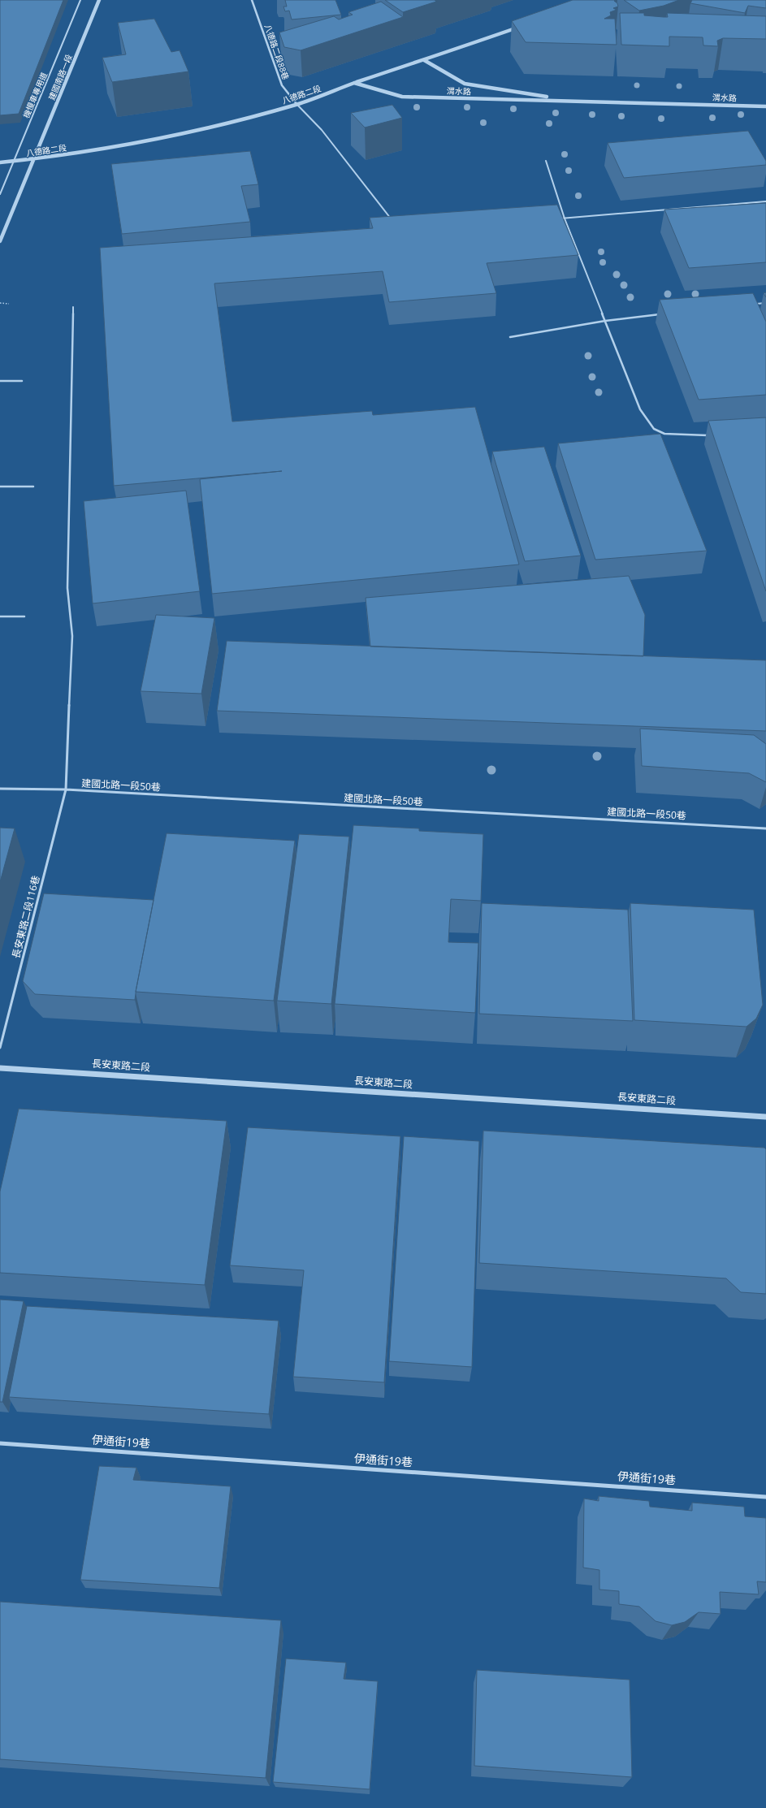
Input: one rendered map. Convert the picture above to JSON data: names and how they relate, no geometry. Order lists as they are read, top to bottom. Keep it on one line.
{"streets":{"street":["八德路二段88巷","建國南路一段","渭水路","八德路二段","長安東路二段","伊通街19巷"],"lane":["機慢車專用道","建國北路一段50巷","長安東路二段116巷"]},"crossings":[["八德路二段88巷","八德路二段"],["建國南路一段","八德路二段"],["渭水路","八德路二段"],["建國北路一段50巷","長安東路二段116巷"]]}
